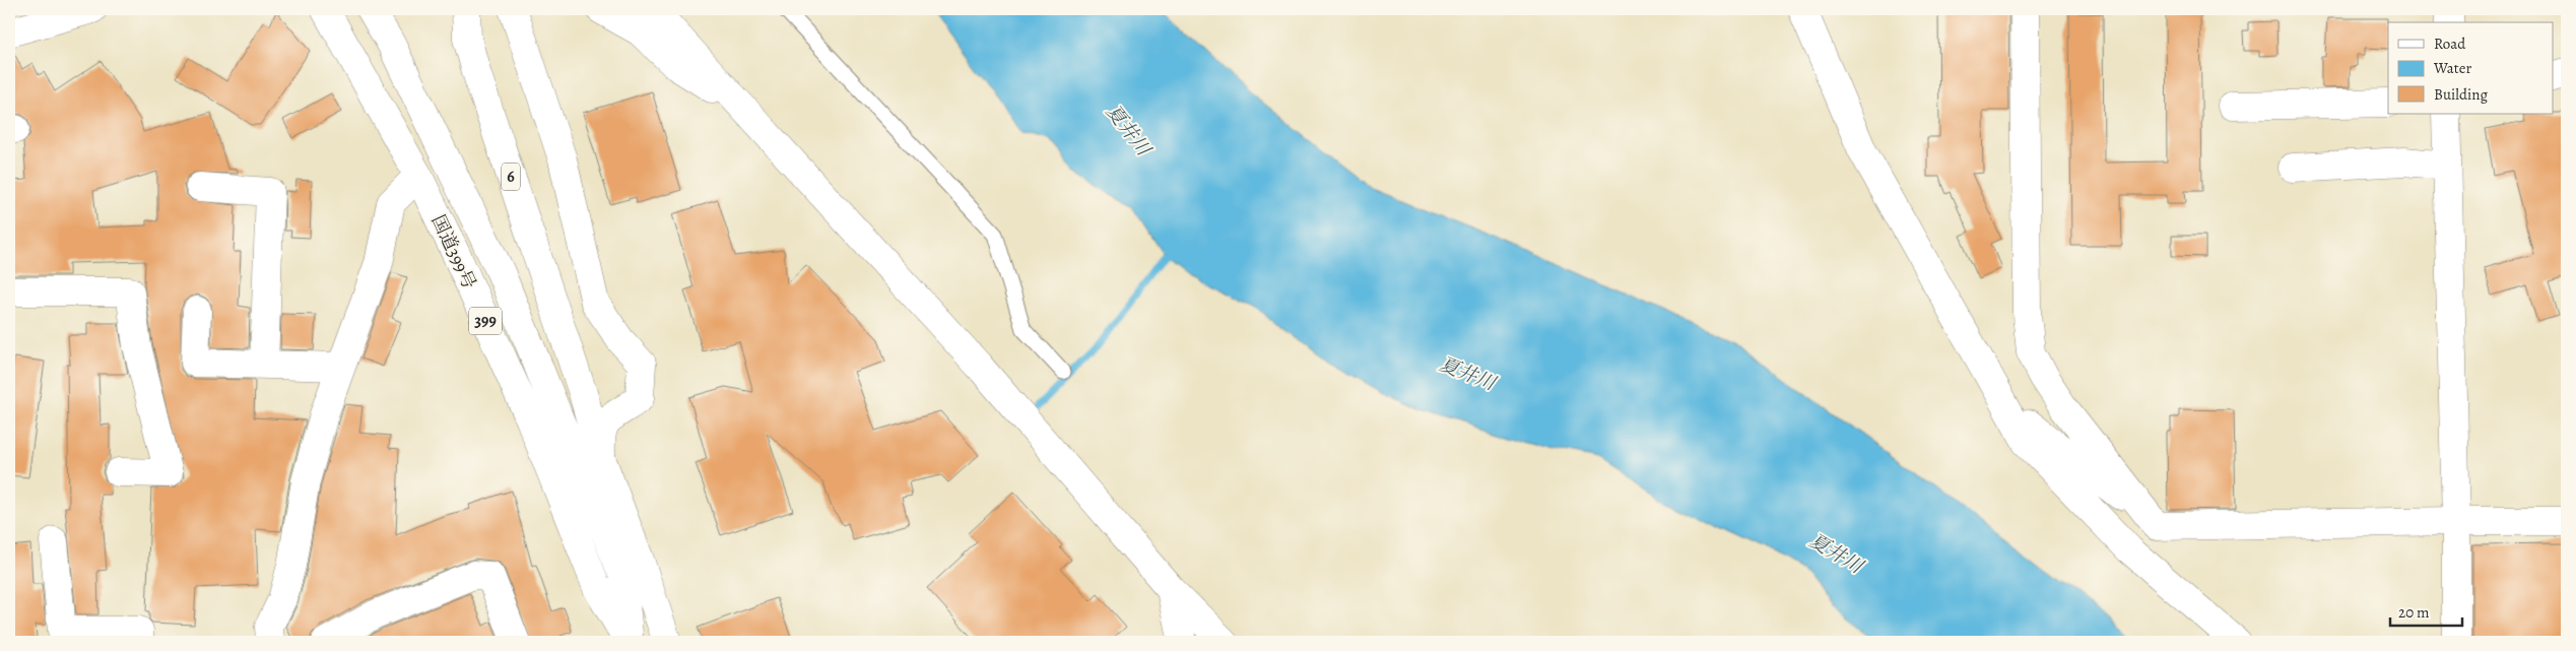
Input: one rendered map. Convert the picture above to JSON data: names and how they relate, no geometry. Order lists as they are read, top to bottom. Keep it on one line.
{"streets":{"main road":["6","国道399号","399"]},"water":["夏井川"],"legend":["Road","Water","Building"],"scale_bar":"20 m"}
